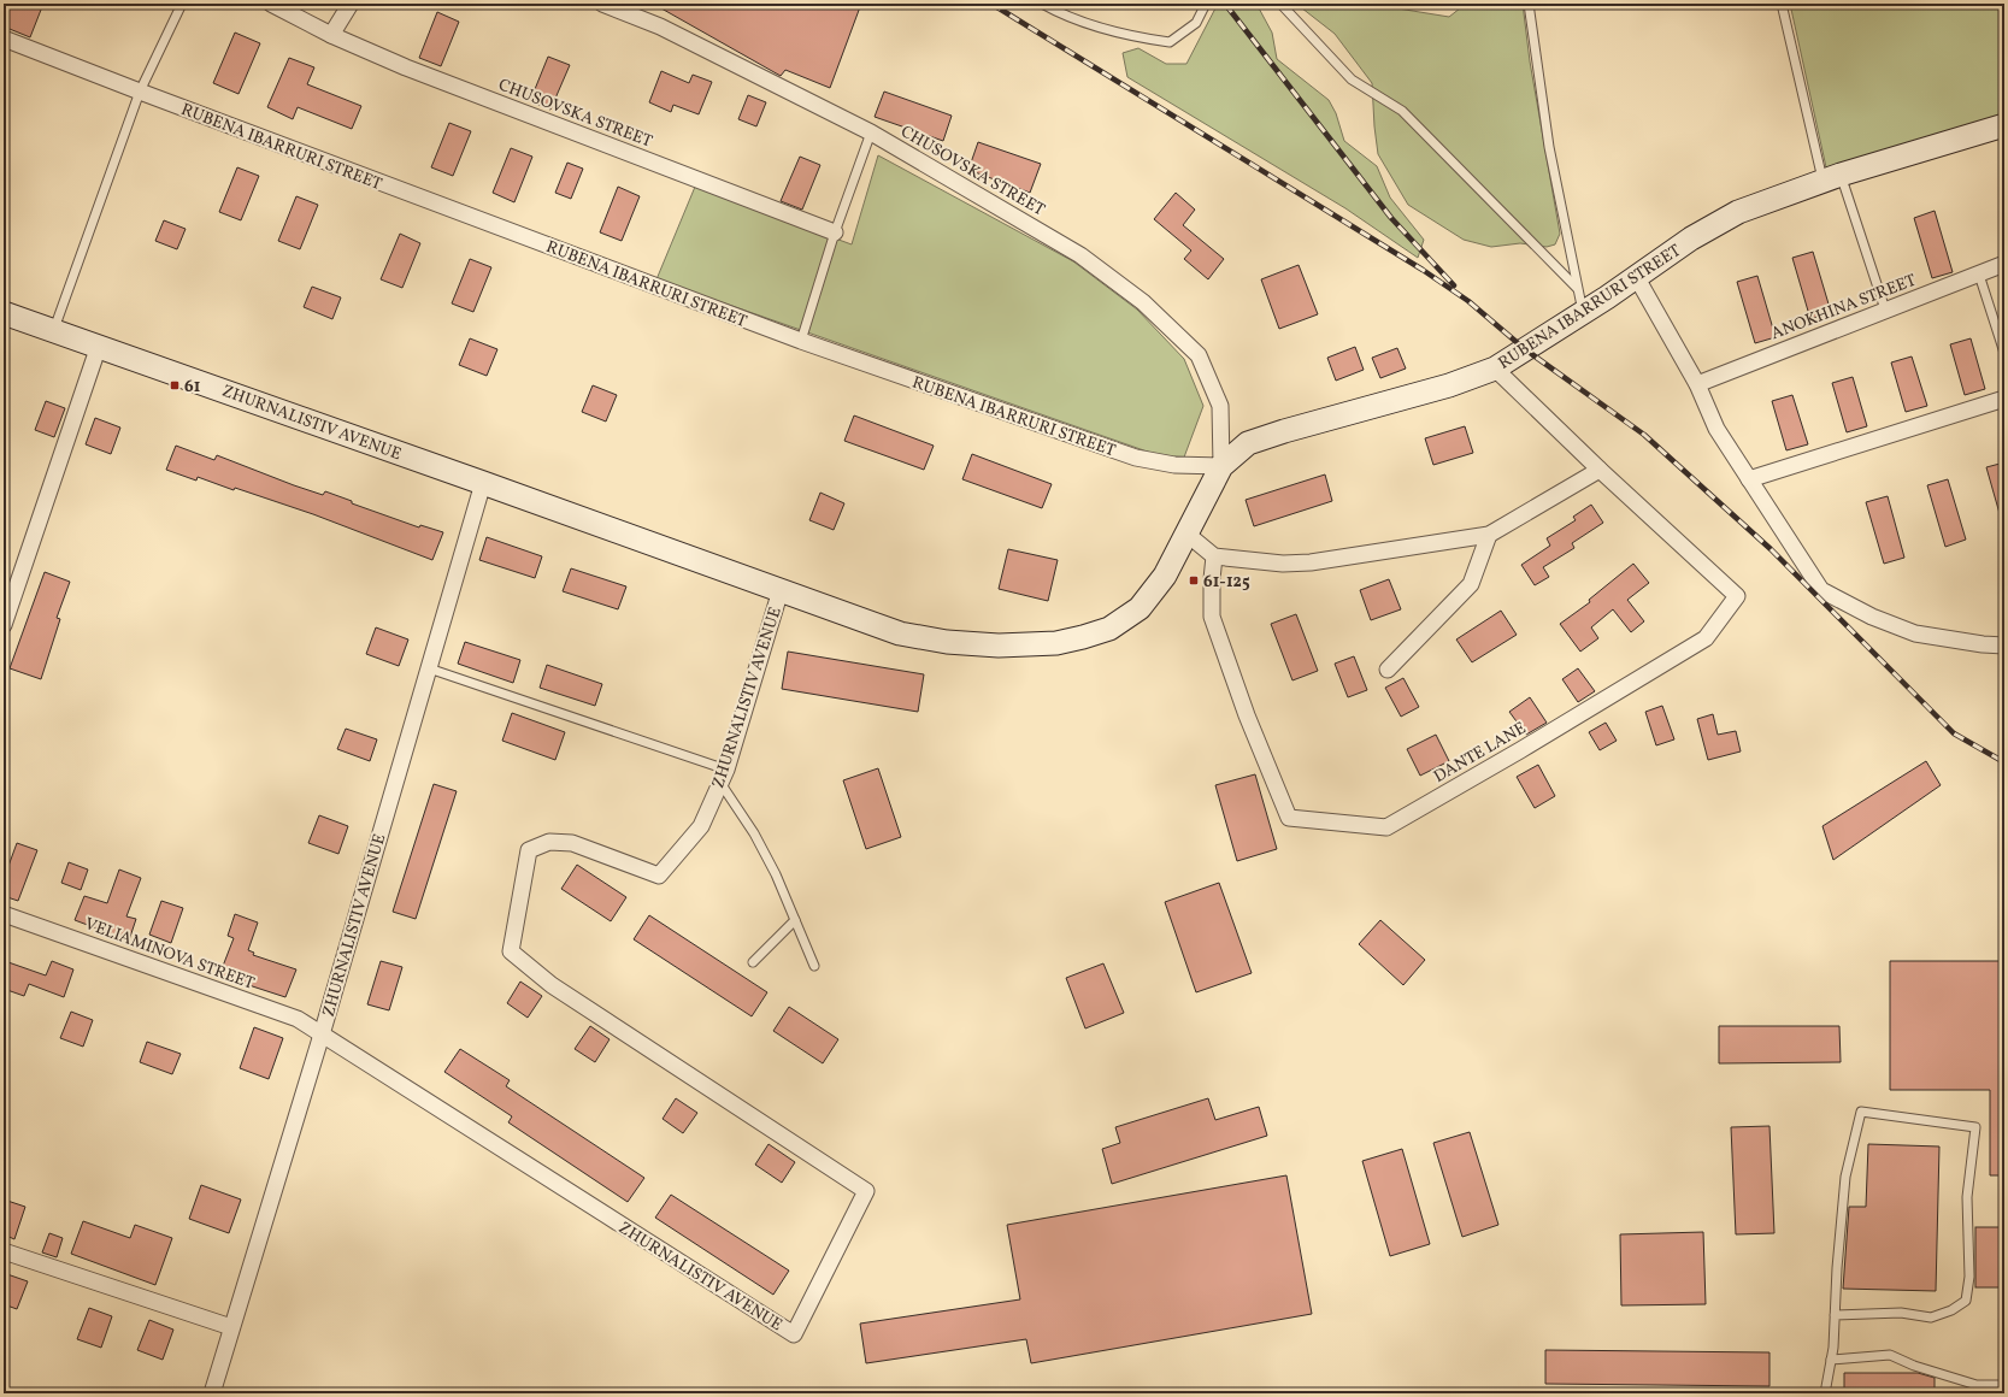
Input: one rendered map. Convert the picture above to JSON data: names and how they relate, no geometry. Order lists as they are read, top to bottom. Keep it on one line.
{"streets":{"main road":["RUBENA IBARRURI STREET","ZHURNALISTIV AVENUE"],"street":["CHUSOVSKA STREET","ANOKHINA STREET","DANTE LANE","VELIAMINOVA STREET"]},"crossings":[["CHUSOVSKA STREET","RUBENA IBARRURI STREET"],["CHUSOVSKA STREET","ZHURNALISTIV AVENUE"],["RUBENA IBARRURI STREET","ZHURNALISTIV AVENUE"],["RUBENA IBARRURI STREET","DANTE LANE"],["ZHURNALISTIV AVENUE","VELIAMINOVA STREET"]],"places":{"transit":["61","61-125"]}}
